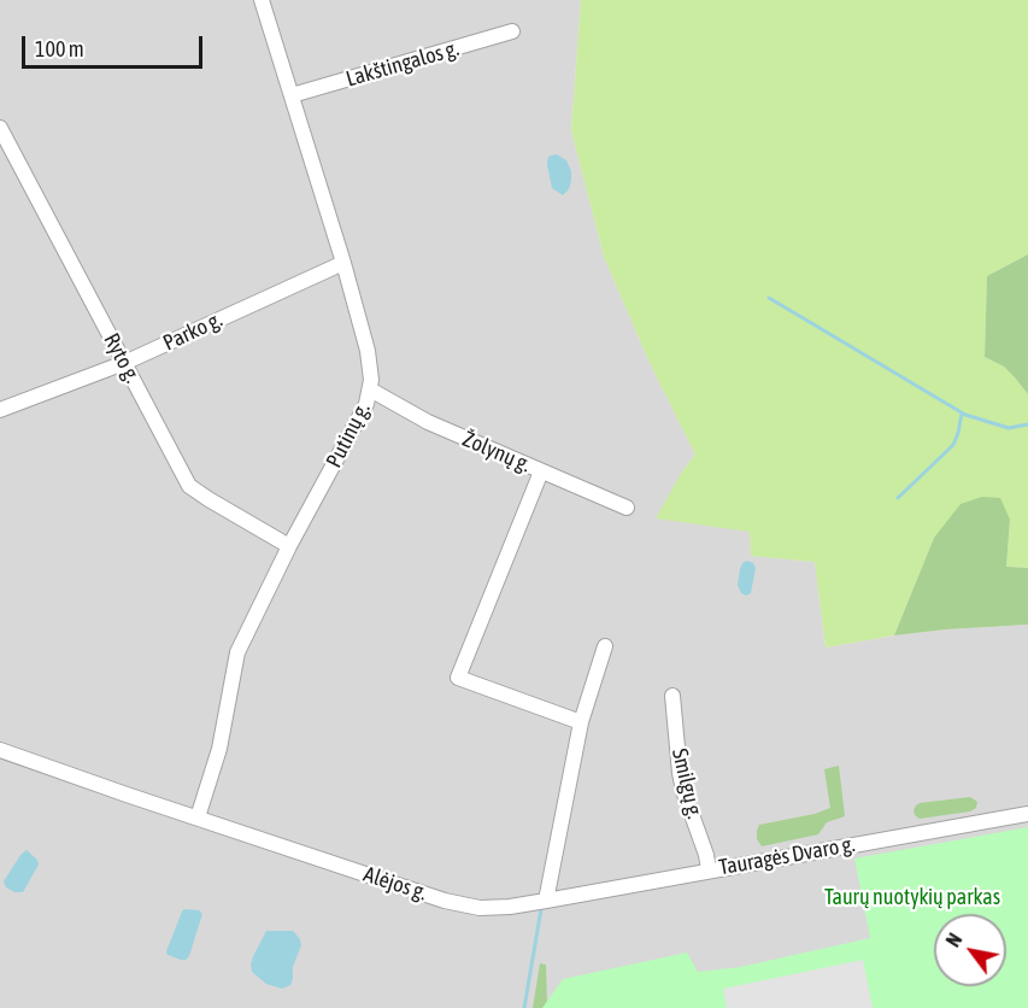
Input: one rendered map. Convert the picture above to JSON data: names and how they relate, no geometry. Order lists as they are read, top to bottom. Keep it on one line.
{"streets":{"street":["Lakštingalos g.","Parko g.","Ryto g.","Putinų g.","Žolynų g.","Smilgų g.","Tauragės Dvaro g.","Alėjos g."]},"crossings":[["Lakštingalos g.","Putinų g."],["Parko g.","Ryto g."],["Parko g.","Putinų g."],["Ryto g.","Putinų g."],["Putinų g.","Žolynų g."],["Putinų g.","Alėjos g."],["Smilgų g.","Tauragės Dvaro g."],["Tauragės Dvaro g.","Alėjos g."]],"parks":["Taurų nuotykių parkas"],"scale_bar":"100 m","north":"top left"}
